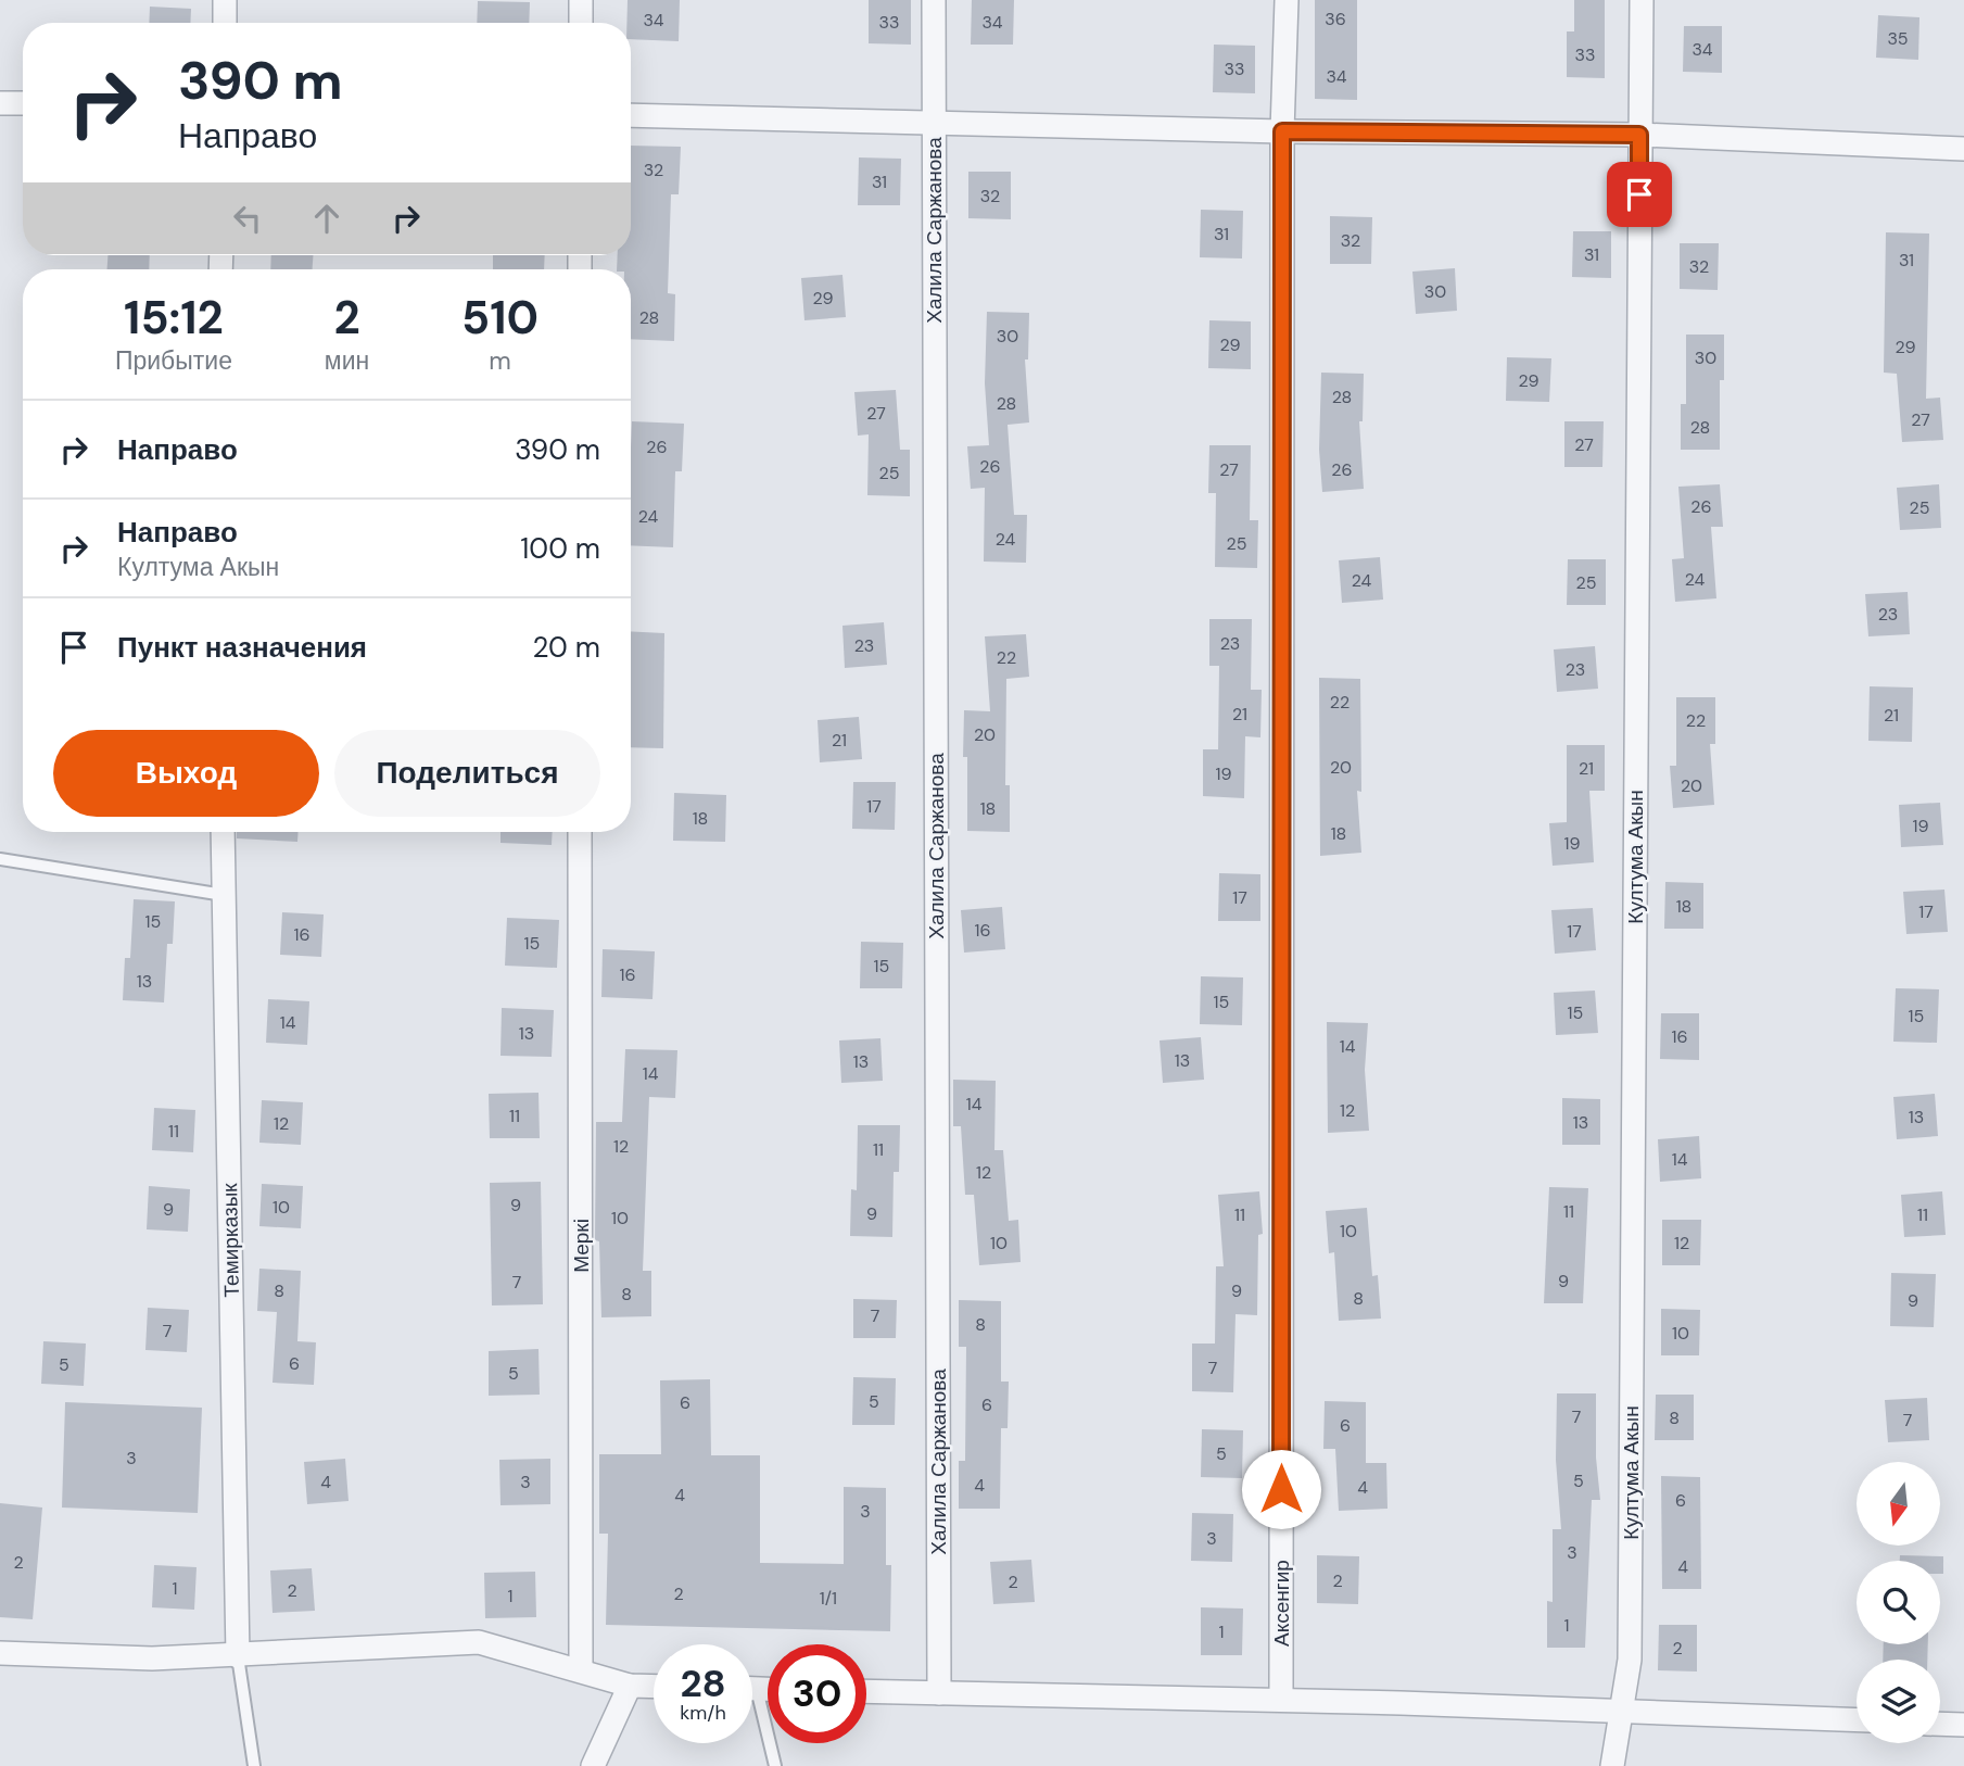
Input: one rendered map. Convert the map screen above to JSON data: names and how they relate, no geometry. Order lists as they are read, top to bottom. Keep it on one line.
{"streets":{"street":["Халила Саржанова","Култума Акын","Темирказык","Меркі","Аксенгир"]},"house_numbers":["36","34","33","34","35","34","33","33","34","32","31","32","31","32","31","31","32","30","29","28","30","29","29","30","29","28","28","27","27","28","27","26","26","27","26","25","26","25","24","24","25","24","24","25","23","23","23","22","23","22","21","21","22","20","21","20","21","19","20","17","18","18","19","18","19","17","18","17","15","16","17","16","15","15","16","13","15","15","15","14","13","16","14","13","13","14","14","12","11","13","13","12","11","12","11","14","12","9","10","9","11","9","11","11","10","10","10","12","9","7","8","9","8","8","9","7","8","7","10","6","5","7","5","5","6","6","7","8","7","6","5","3","5","4","3","4","4","4","6","3","3","3","2","4","2","2","1","2","2","1","1/1","1","1","2"],"north":"bottom","page":{"turn":["390 m","Направо"],"eta":["15:12","Прибытие","2","мин","510","m"],"list":[{"name":"Направо","value":"390 m"},{"name":"Направо","note":"Култума Акын","value":"100 m"},{"name":"Пункт назначения","value":"20 m"}],"buttons":["Выход","Поделиться"],"speed":"28 km/h","limit":"30"}}
